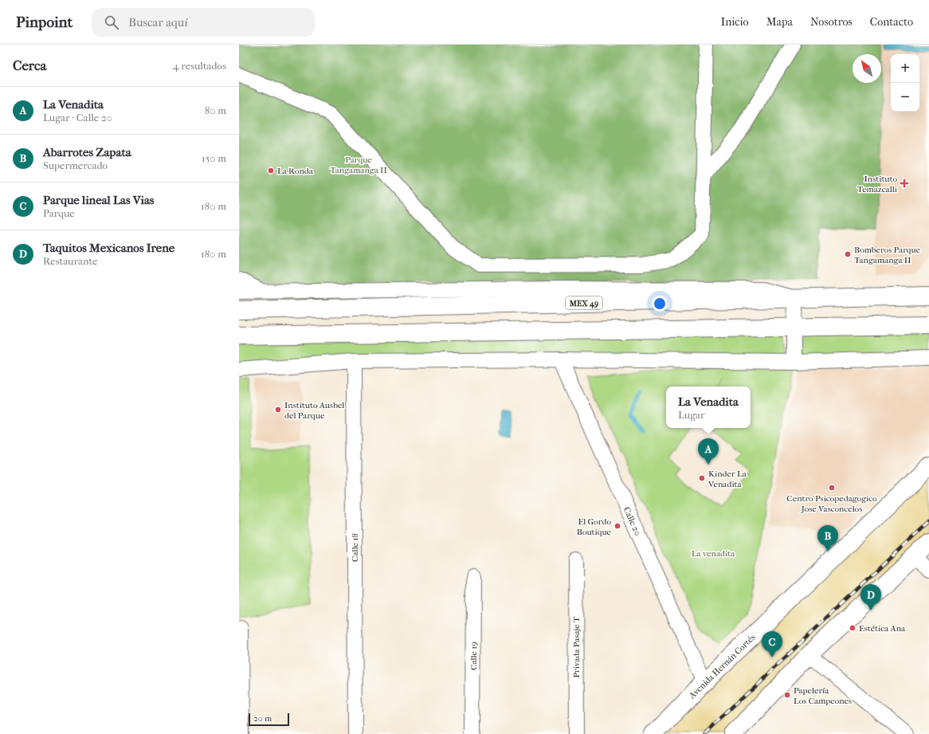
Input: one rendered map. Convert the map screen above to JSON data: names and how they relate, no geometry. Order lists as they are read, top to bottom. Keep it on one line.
{"streets":{"main road":["MEX 49","Avenida Hernán Cortés"],"street":["Calle 20","Calle 18","Privada Pasaje T","Calle 19"]},"crossings":[["Calle 20","Avenida Hernán Cortés"]],"parks":["Parque Tangamanga II","La venadita"],"places":{"other":["La Ronda","Bomberos Parque Tangamanga II","Instituto Ausbel del Parque","Kinder La Venadita","Centro Psicopedagogico Jose Vasconcelos","El Gordo Boutique","Estética Ana","Papelería Los Campeones"],"health":["Instituto Temazcalli"]},"scale_bar":"20 m","north":"top left","page":{"header":"Pinpoint","search":"Buscar aquí","nav":["Inicio","Mapa","Nosotros","Contacto"],"heading":["Cerca","4 resultados"],"map_buttons":["+","−"],"list":[{"mark":"A","name":"La Venadita","note":"Lugar · Calle 20","value":"80 m"},{"mark":"B","name":"Abarrotes Zapata","note":"Supermercado","value":"150 m"},{"mark":"C","name":"Parque lineal Las Vias","note":"Parque","value":"180 m"},{"mark":"D","name":"Taquitos Mexicanos Irene","note":"Restaurante","value":"180 m"}],"popup":["La Venadita","Lugar"],"pins":["A","B","D","C"],"scale":"20 m"}}
